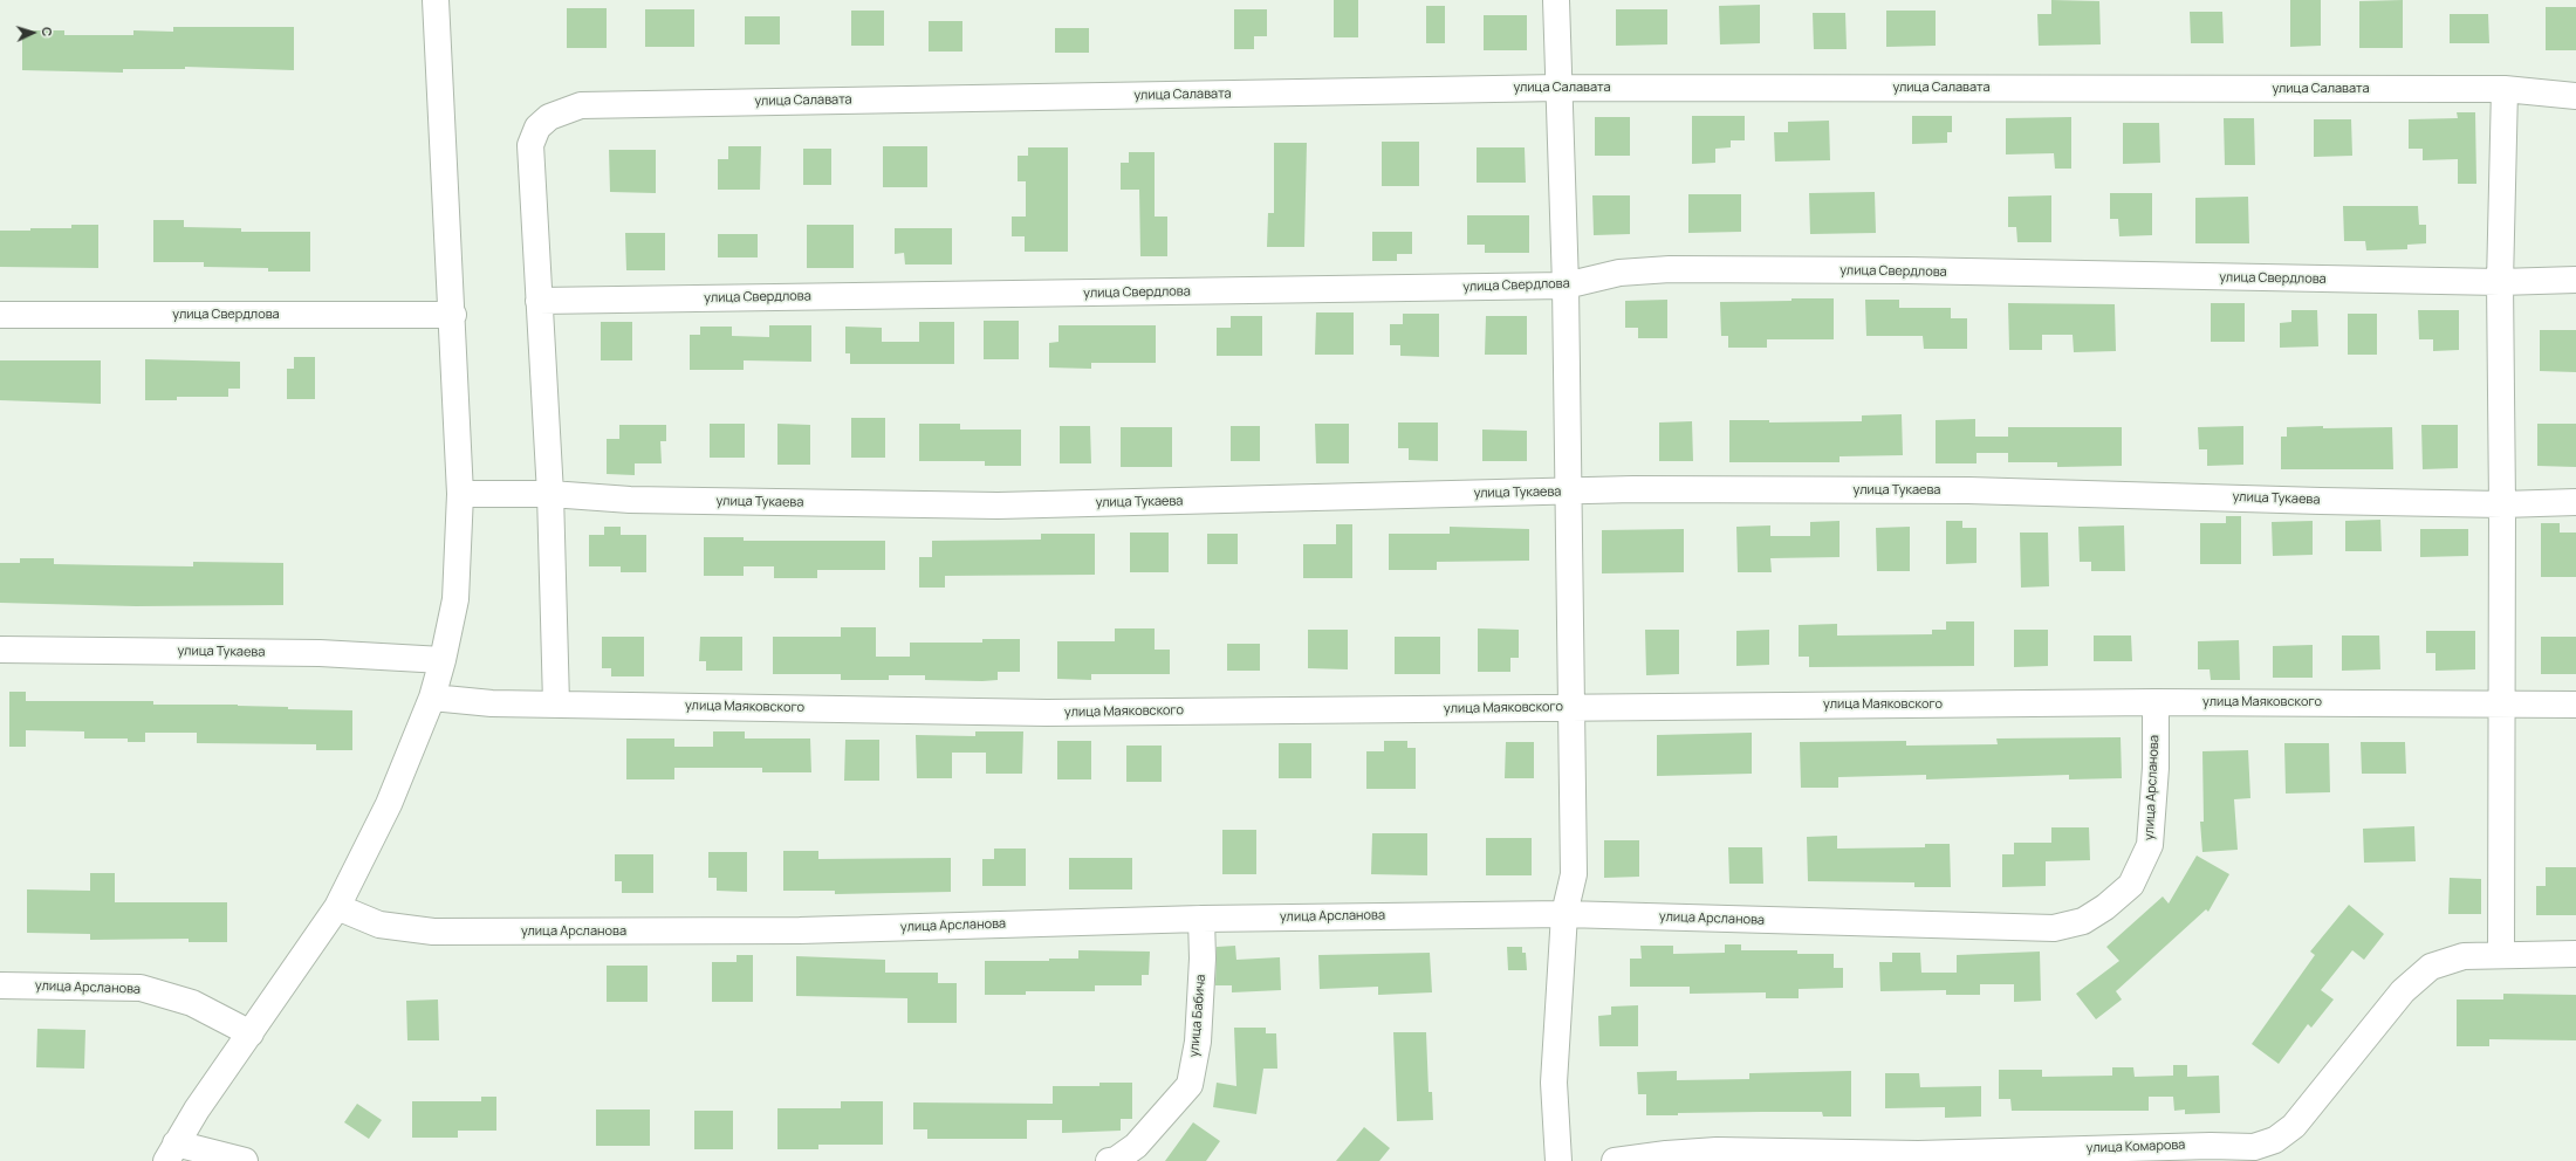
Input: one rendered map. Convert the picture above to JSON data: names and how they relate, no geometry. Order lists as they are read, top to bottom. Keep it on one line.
{"streets":{"street":["улица Салавата","улица Свердлова","улица Тукаева","улица Маяковского","улица Арсланова","улица Бабича","улица Комарова"]},"crossings":[["улица Салавата","улица Свердлова"],["улица Маяковского","улица Арсланова"],["улица Арсланова","улица Бабича"]],"north":"right"}
